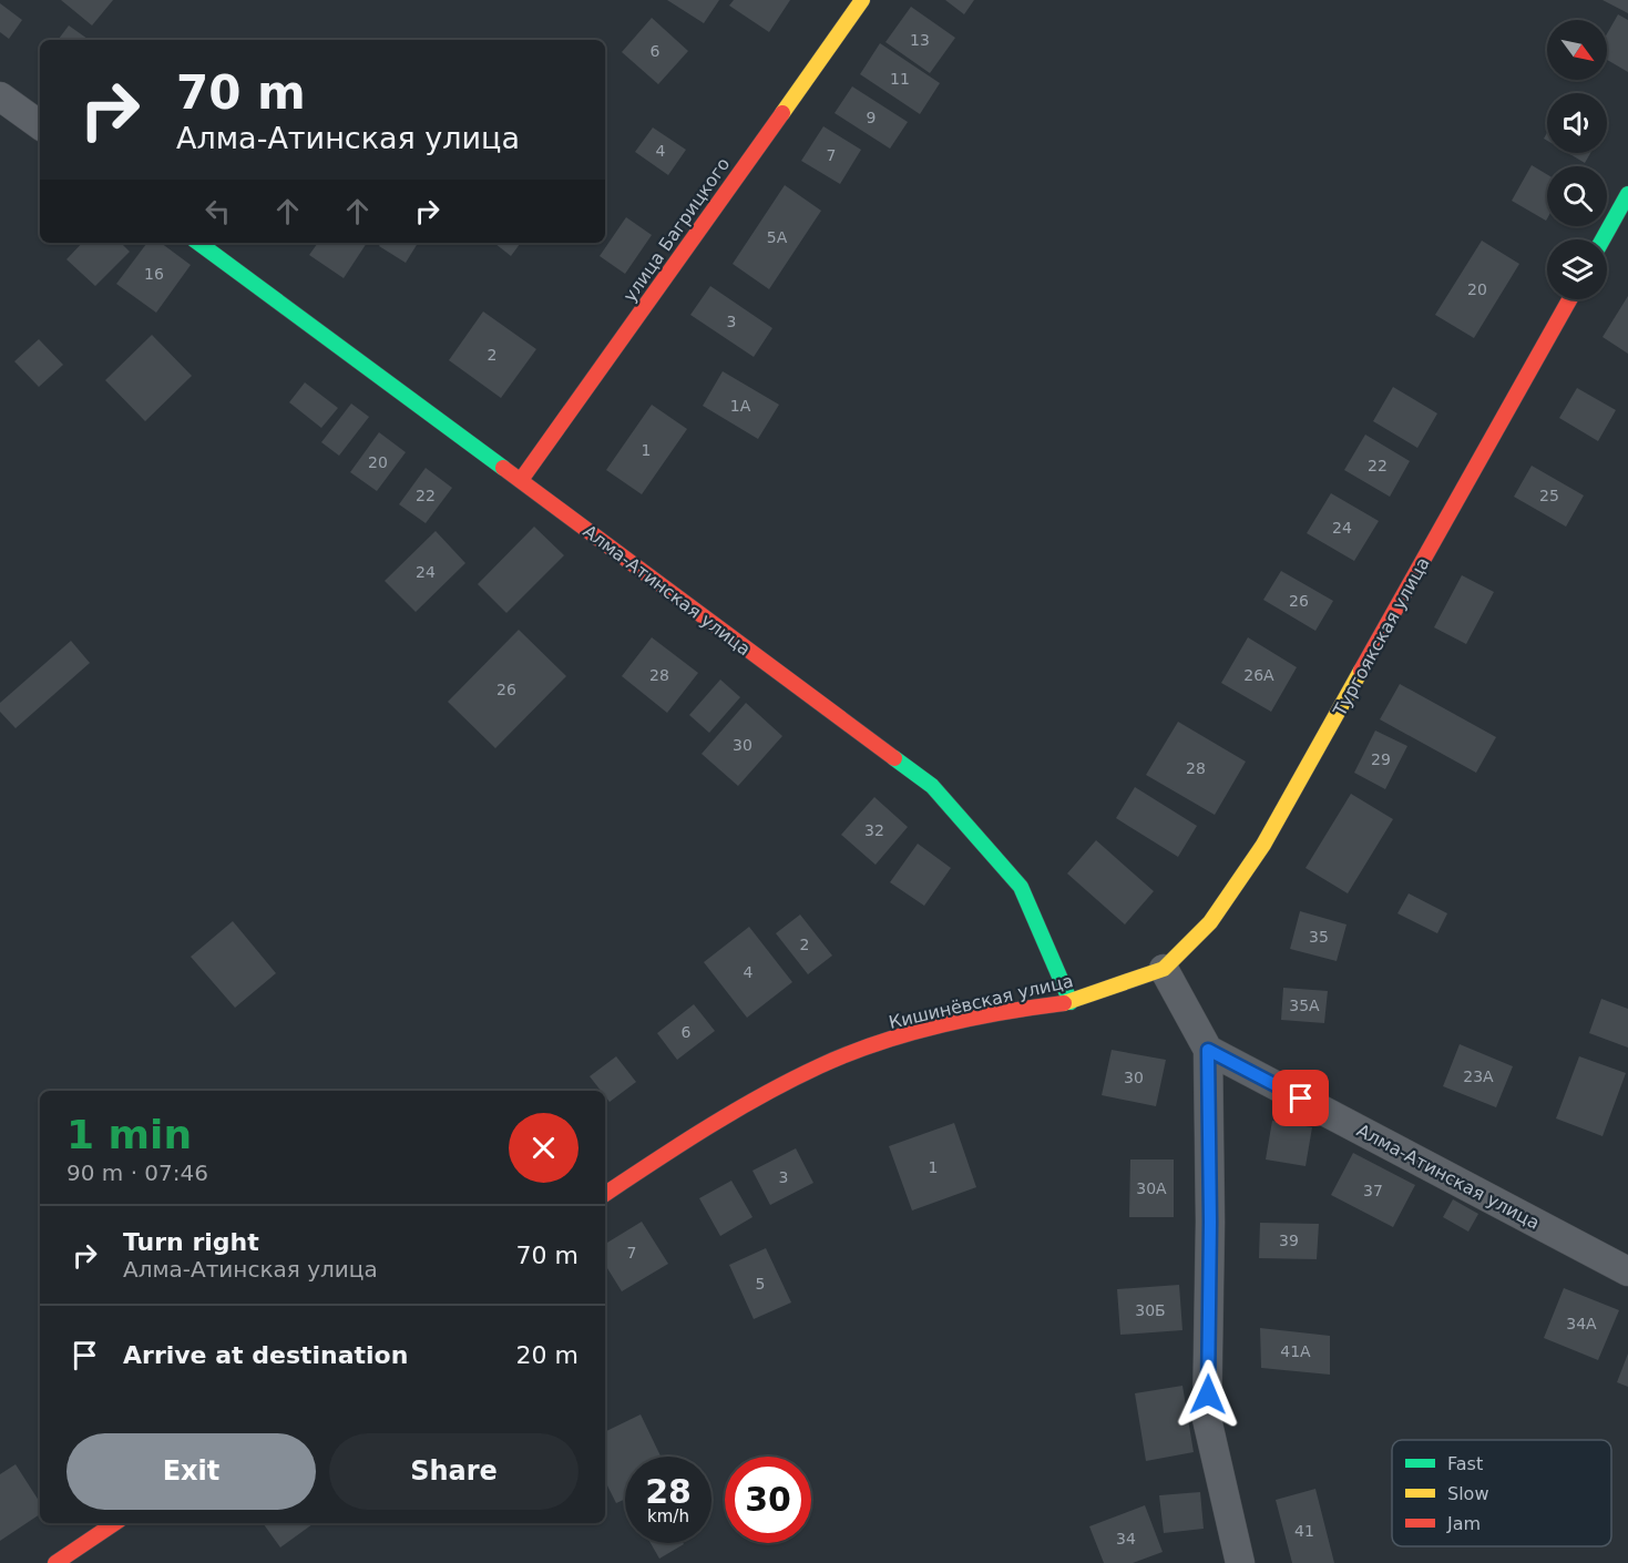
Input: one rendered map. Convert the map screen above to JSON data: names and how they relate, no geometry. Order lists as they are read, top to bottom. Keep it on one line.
{"streets":{"street":["улица Багрицкого","Алма-Атинская улица","Тургоякская улица","Кишинёвская улица"]},"crossings":[["улица Багрицкого","Алма-Атинская улица"],["Алма-Атинская улица","Кишинёвская улица"],["Тургоякская улица","Кишинёвская улица"]],"house_numbers":["13","6","11","9","4","7","5А","16","20","3","2","1А","1","20","22","22","25","24","24","26","28","26А","26","30","29","28","32","35","2","4","35А","6","23А","30","1","3","30А","37","39","7","5","30Б","34А","41А","41","34"],"legend":["Fast","Slow","Jam"],"north":"bottom right","page":{"turn":["70 m","Алма-Атинская улица"],"heading":["1 min","90 m · 07:46"],"list":[{"name":"Turn right","note":"Алма-Атинская улица","value":"70 m"},{"name":"Arrive at destination","value":"20 m"}],"buttons":["Exit","Share"],"speed":"28 km/h","limit":"30"}}
